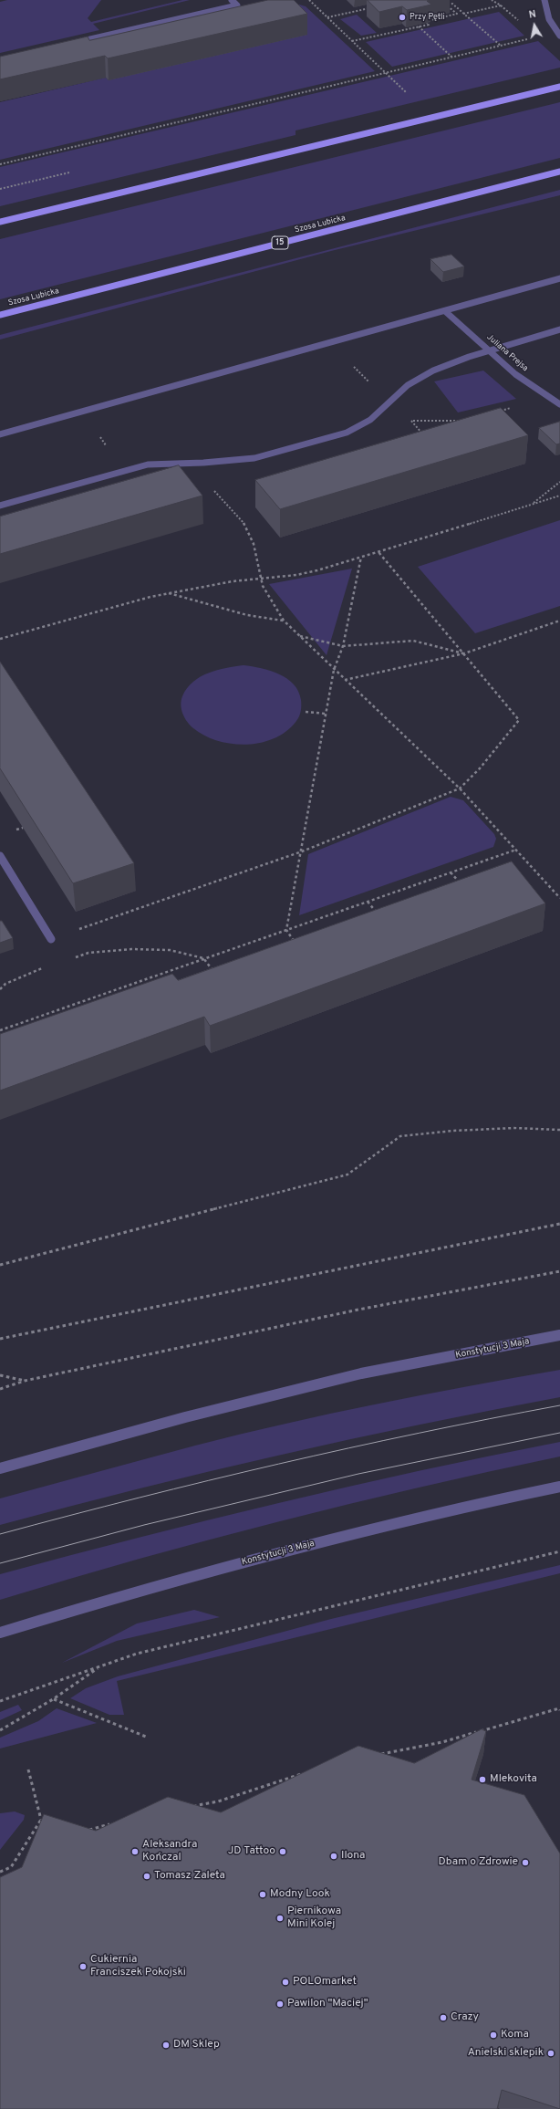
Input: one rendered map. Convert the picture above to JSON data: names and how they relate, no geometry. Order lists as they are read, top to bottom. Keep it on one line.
{"streets":{"main road":["Szosa Lubicka","15"],"street":["Juliana Prejsa","Konstytucji 3 Maja"]},"places":["Przy Pętli","Mlekovita","Aleksandra Kończal","JD Tattoo","Ilona","Dbam o Zdrowie","Tomasz Zaleta","Modny Look","Piernikowa Mini Kolej","Cukiernia Franciszek Pokojski","POLOmarket","Pawilon \"Maciej\"","Crazy","Koma","DM Sklep","Anielski sklepik"],"north":"top"}
